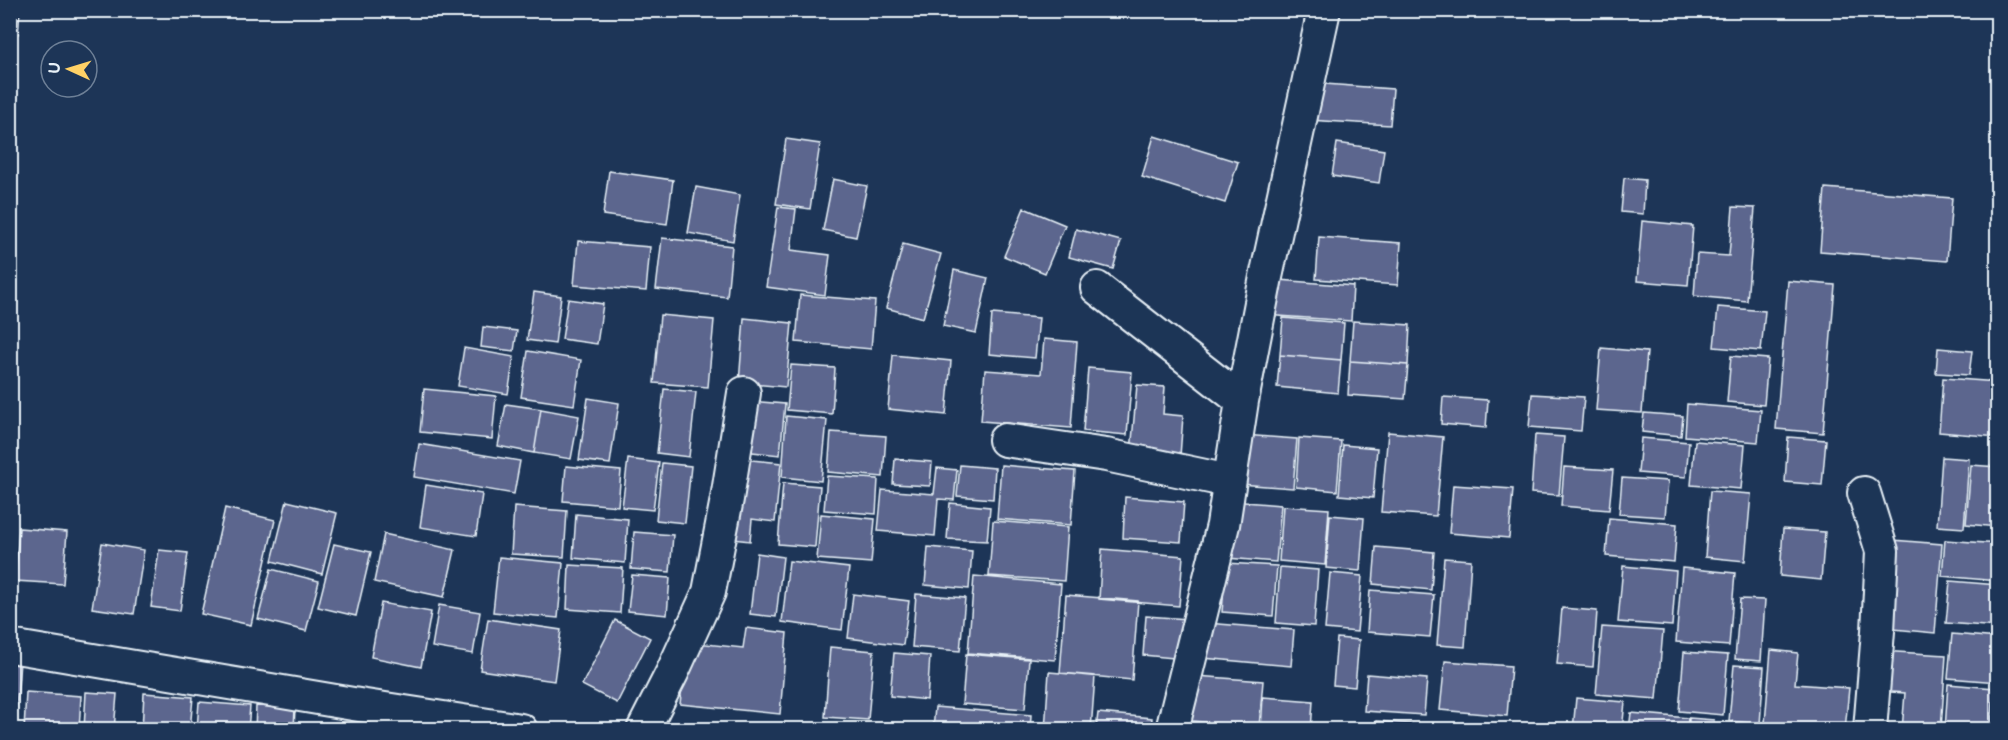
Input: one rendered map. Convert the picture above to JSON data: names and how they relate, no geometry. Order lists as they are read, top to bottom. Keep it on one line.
{"north":"left"}
